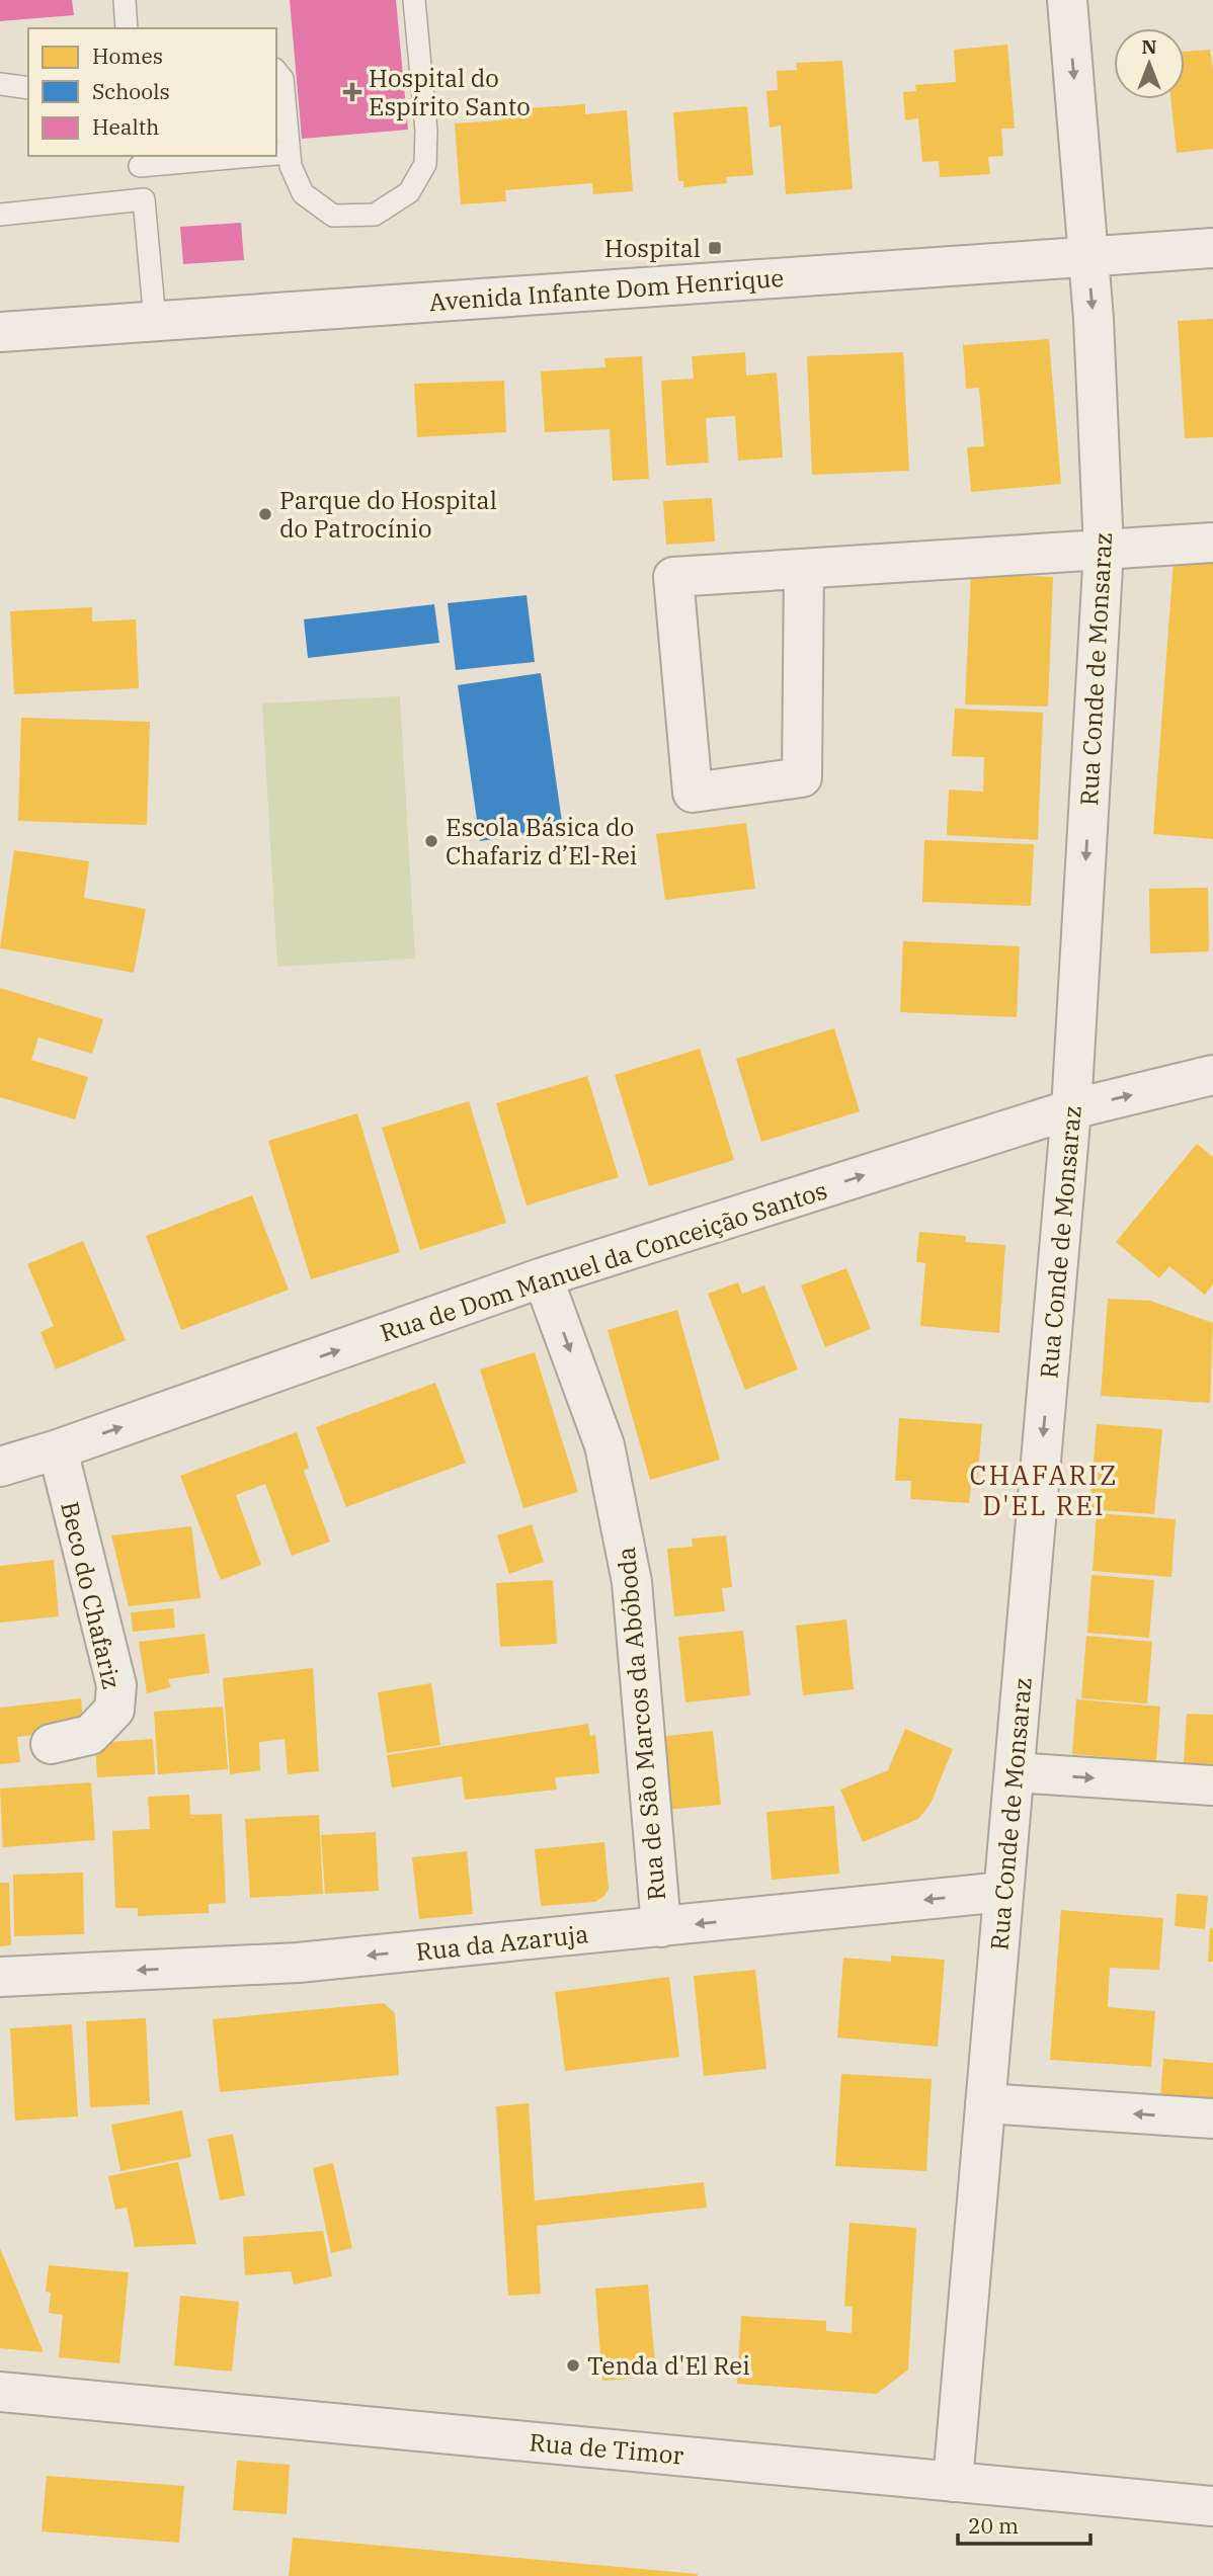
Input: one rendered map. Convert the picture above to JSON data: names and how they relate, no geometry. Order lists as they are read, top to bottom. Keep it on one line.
{"streets":{"street":["Avenida Infante Dom Henrique","Rua Conde de Monsaraz","Rua de Dom Manuel da Conceição Santos","Beco do Chafariz","Rua de São Marcos da Abóboda","Rua da Azaruja","Rua de Timor"]},"crossings":[["Avenida Infante Dom Henrique","Rua Conde de Monsaraz"],["Rua Conde de Monsaraz","Rua de Dom Manuel da Conceição Santos"],["Rua Conde de Monsaraz","Rua da Azaruja"],["Rua Conde de Monsaraz","Rua de Timor"],["Rua de Dom Manuel da Conceição Santos","Beco do Chafariz"],["Rua de Dom Manuel da Conceição Santos","Rua de São Marcos da Abóboda"],["Rua de São Marcos da Abóboda","Rua da Azaruja"]],"one_way":["Rua Conde de Monsaraz","Rua de Dom Manuel da Conceição Santos","Rua de São Marcos da Abóboda","Rua da Azaruja"],"districts":["CHAFARIZ D'EL REI"],"places":{"health":["Hospital do Espírito Santo"],"transit":["Hospital"],"other":["Parque do Hospital do Patrocínio","Escola Básica do Chafariz d’El-Rei","Tenda d'El Rei"]},"legend":["Homes","Schools","Health"],"scale_bar":"20 m","north":"top"}
